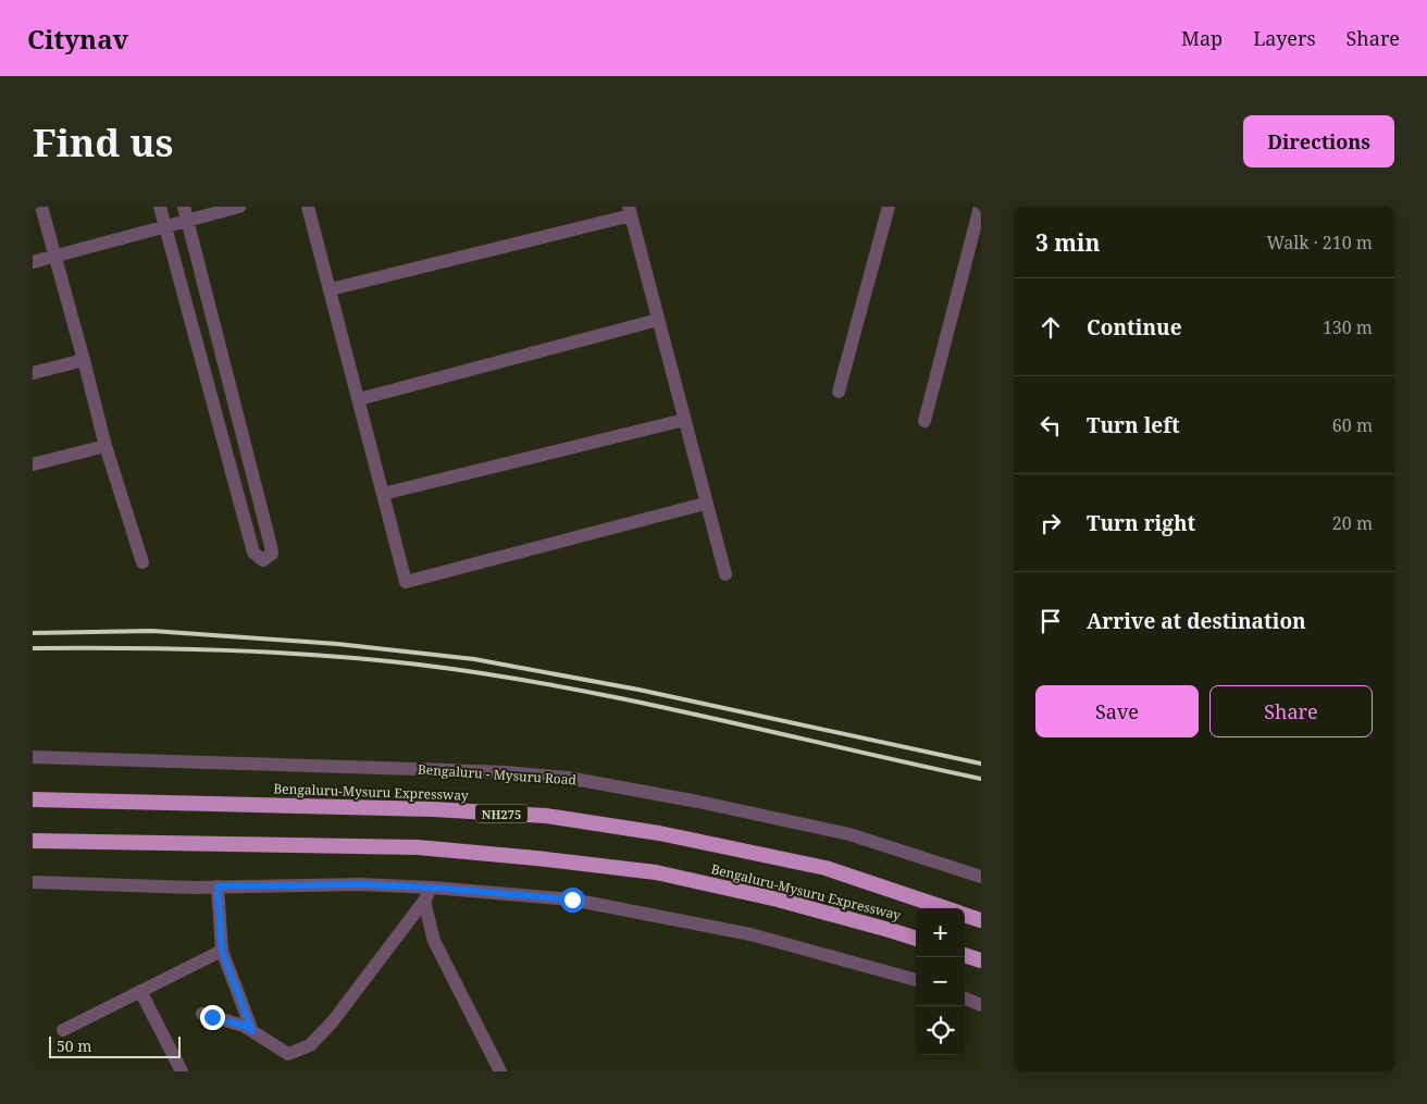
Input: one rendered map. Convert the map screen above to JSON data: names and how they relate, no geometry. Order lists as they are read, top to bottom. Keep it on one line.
{"streets":{"highway":["Bengaluru-Mysuru Expressway","NH275"],"street":["Bengaluru - Mysuru Road"]},"scale_bar":"50 m","page":{"header":"Citynav","nav":["Map","Layers","Share"],"buttons":["Directions",["Save","Share"]],"title":"Find us","heading":["3 min","Walk · 210 m"],"list":[["Continue","130 m"],["Turn left","60 m"],["Turn right","20 m"],"Arrive at destination"],"map_buttons":["+","−"],"scale":"50 m"}}
